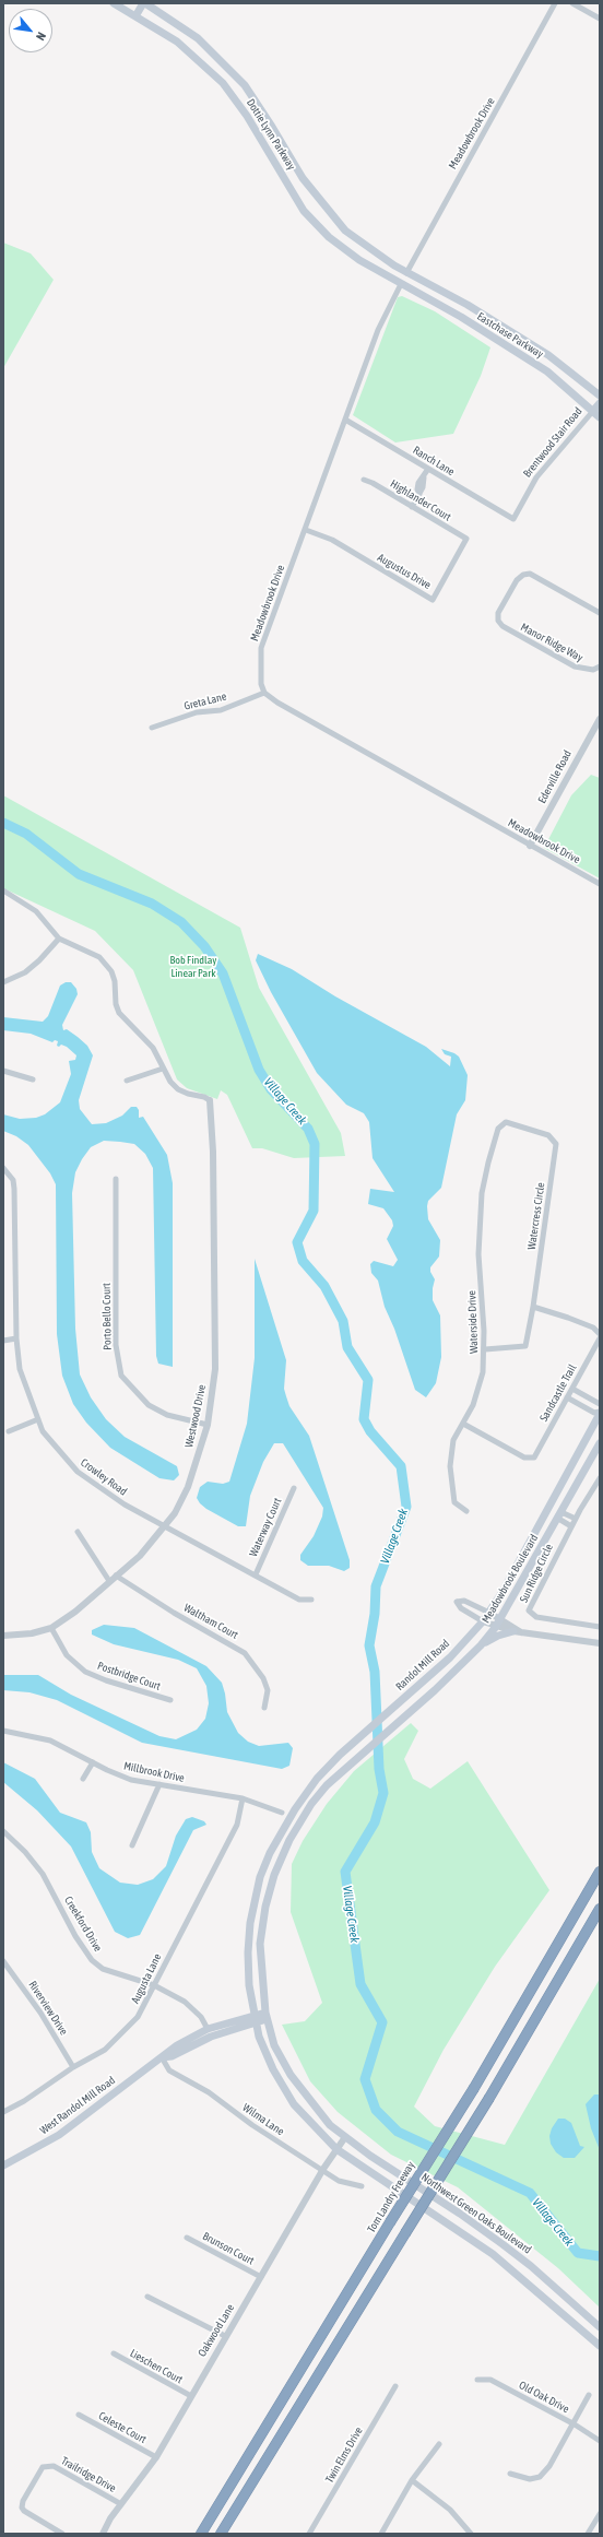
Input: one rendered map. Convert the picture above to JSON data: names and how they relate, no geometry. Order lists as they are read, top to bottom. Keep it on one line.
{"streets":{"highway":["Tom Landry Freeway"],"main road":["Dottie Lynn Parkway","Eastchase Parkway","Brentwood Stair Road","Meadowbrook Boulevard","Randol Mill Road","West Randol Mill Road","Northwest Green Oaks Boulevard"],"street":["Meadowbrook Drive","Ranch Lane","Highlander Court","Augustus Drive","Manor Ridge Way","Greta Lane","Ederville Road","Watercress Circle","Porto Bello Court","Waterside Drive","Sandcastle Trail","Westwood Drive","Crowley Road","Waterway Court","Sun Ridge Circle","Waltham Court","Postbridge Court","Millbrook Drive","Creekford Drive","Augusta Lane","Riverview Drive","Wilma Lane","Brunson Court","Oakwood Lane","Lieschen Court","Old Oak Drive","Celeste Court","Twin Elms Drive","Trailridge Drive"]},"crossings":[["Meadowbrook Drive","Dottie Lynn Parkway"],["Meadowbrook Drive","Eastchase Parkway"],["Meadowbrook Drive","Ranch Lane"],["Meadowbrook Drive","Augustus Drive"],["Meadowbrook Drive","Greta Lane"],["Meadowbrook Drive","Ederville Road"],["Dottie Lynn Parkway","Eastchase Parkway"],["Eastchase Parkway","Brentwood Stair Road"],["Brentwood Stair Road","Ranch Lane"],["Highlander Court","Augustus Drive"],["Watercress Circle","Waterside Drive"],["Porto Bello Court","Westwood Drive"],["Waterside Drive","Sandcastle Trail"],["Westwood Drive","Crowley Road"],["Westwood Drive","Waltham Court"],["Westwood Drive","Postbridge Court"],["Crowley Road","Waterway Court"],["Meadowbrook Boulevard","Randol Mill Road"],["Meadowbrook Boulevard","Northwest Green Oaks Boulevard"],["Randol Mill Road","West Randol Mill Road"],["Millbrook Drive","Augusta Lane"],["Creekford Drive","Augusta Lane"],["Creekford Drive","West Randol Mill Road"],["Augusta Lane","Riverview Drive"],["West Randol Mill Road","Wilma Lane"],["West Randol Mill Road","Northwest Green Oaks Boulevard"],["Wilma Lane","Oakwood Lane"],["Northwest Green Oaks Boulevard","Oakwood Lane"],["Brunson Court","Oakwood Lane"],["Oakwood Lane","Lieschen Court"],["Oakwood Lane","Celeste Court"],["Oakwood Lane","Trailridge Drive"]],"water":["Village Creek"],"parks":["Bob Findlay Linear Park"],"north":"bottom right"}
